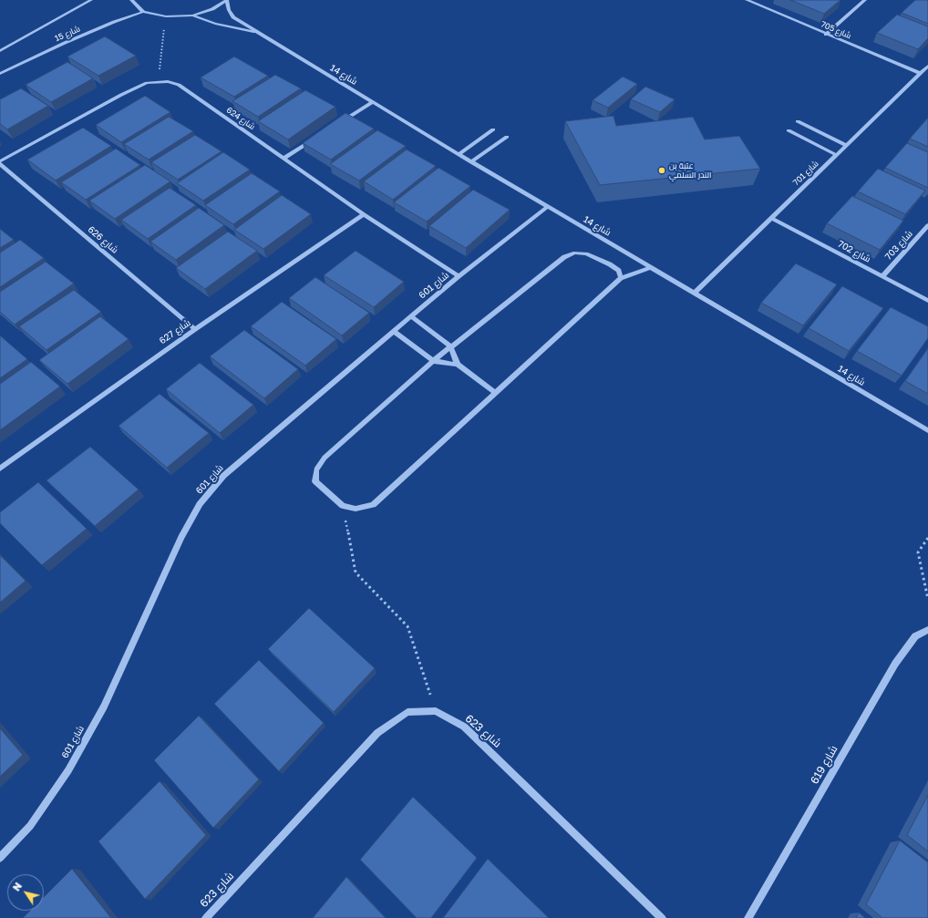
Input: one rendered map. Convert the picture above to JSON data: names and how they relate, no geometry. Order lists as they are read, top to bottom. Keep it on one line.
{"streets":{"street":["شارع 705","شارع 15","شارع 14","شارع 624","شارع 701","شارع 626","شارع 703","شارع 702","شارع 601","شارع 627","شارع 623","شارع 619"]},"crossings":[["شارع 705","شارع 701"],["شارع 14","شارع 701"],["شارع 14","شارع 601"],["شارع 624","شارع 626"],["شارع 624","شارع 601"],["شارع 624","شارع 627"],["شارع 701","شارع 702"],["شارع 626","شارع 627"],["شارع 703","شارع 702"]],"places":["عتبة بن الندر السلمي"],"north":"top left"}
